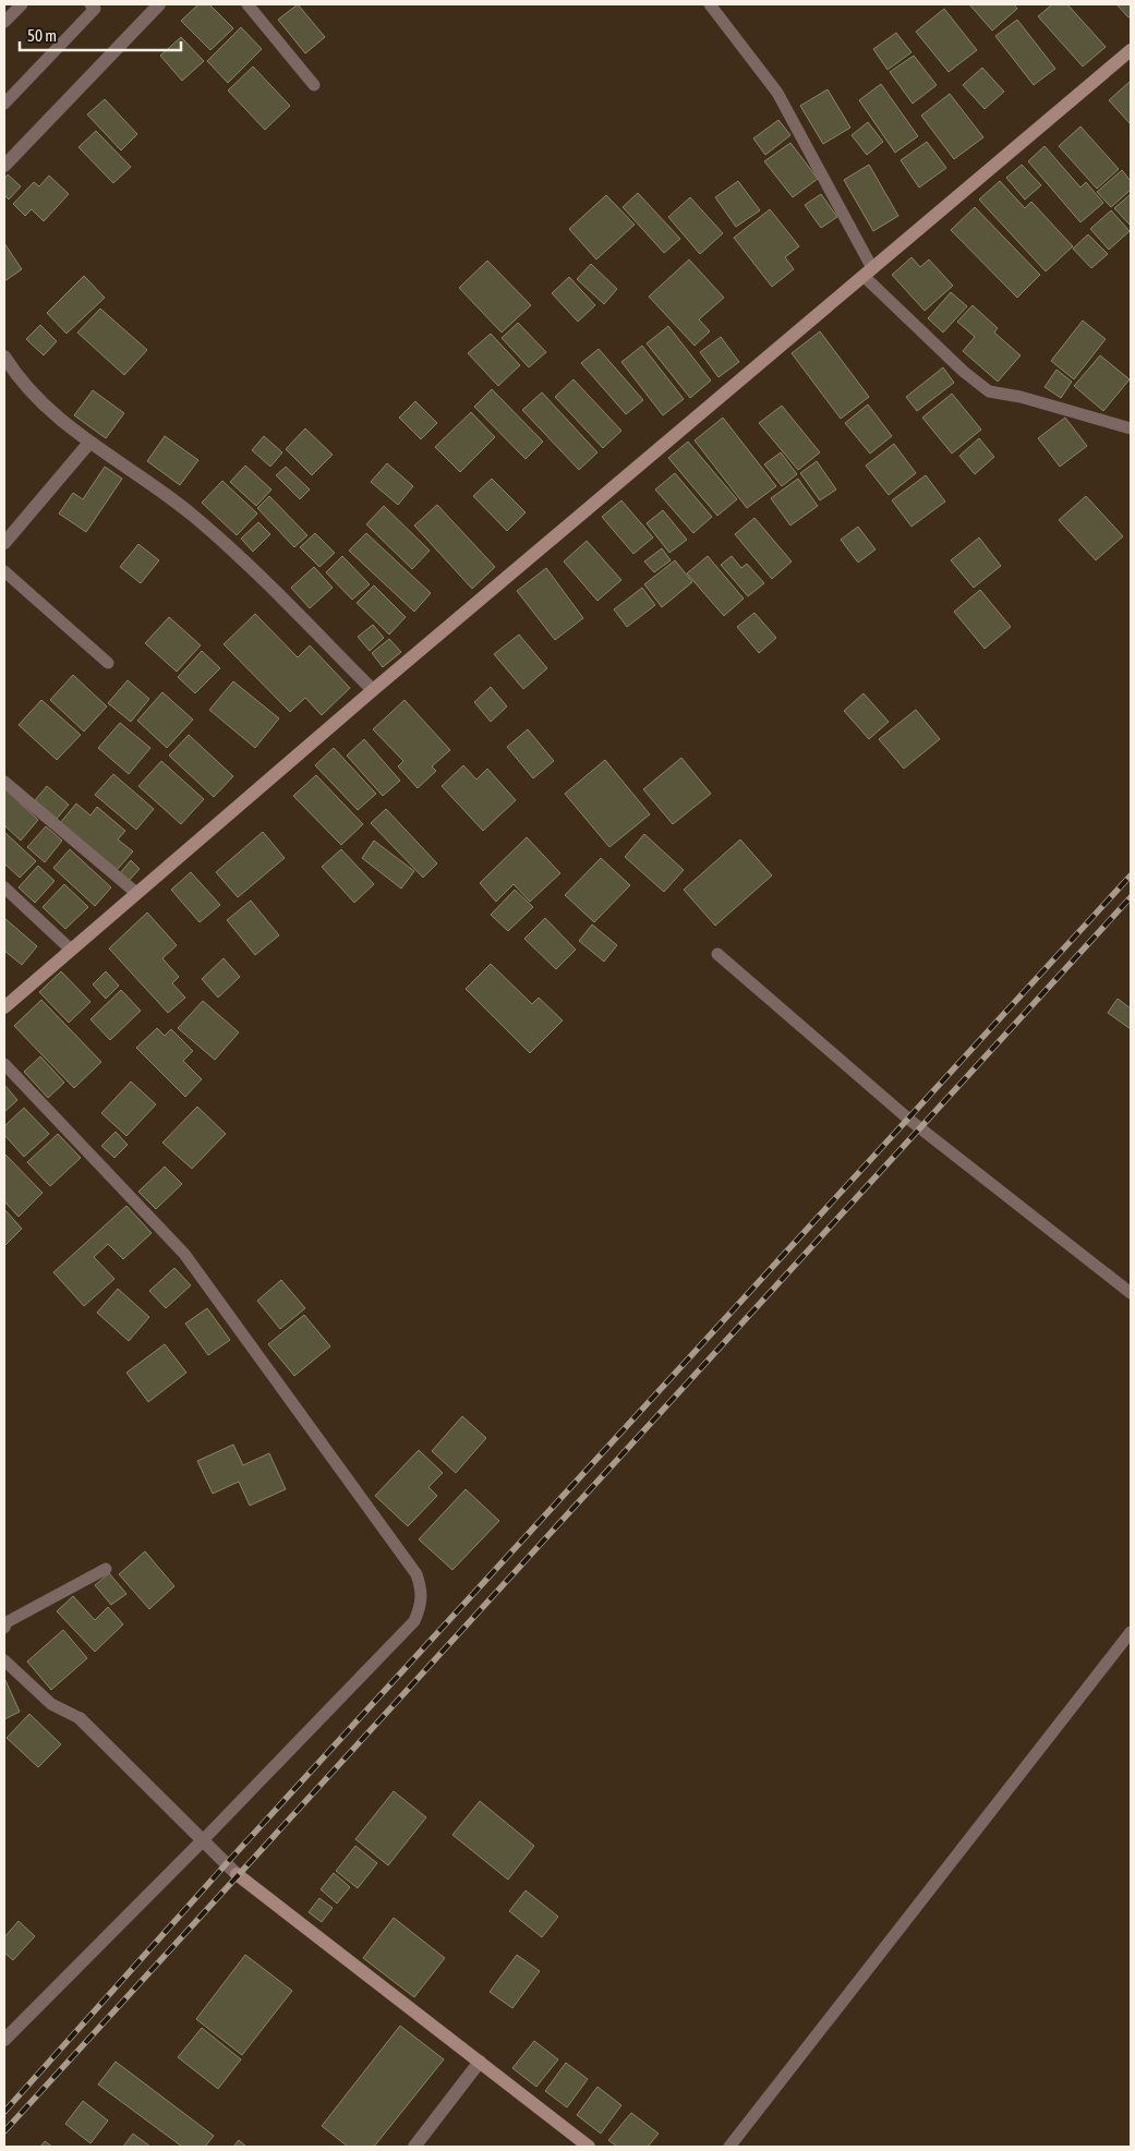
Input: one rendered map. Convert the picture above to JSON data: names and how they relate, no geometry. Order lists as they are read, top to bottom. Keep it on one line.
{"scale_bar":"50 m"}
